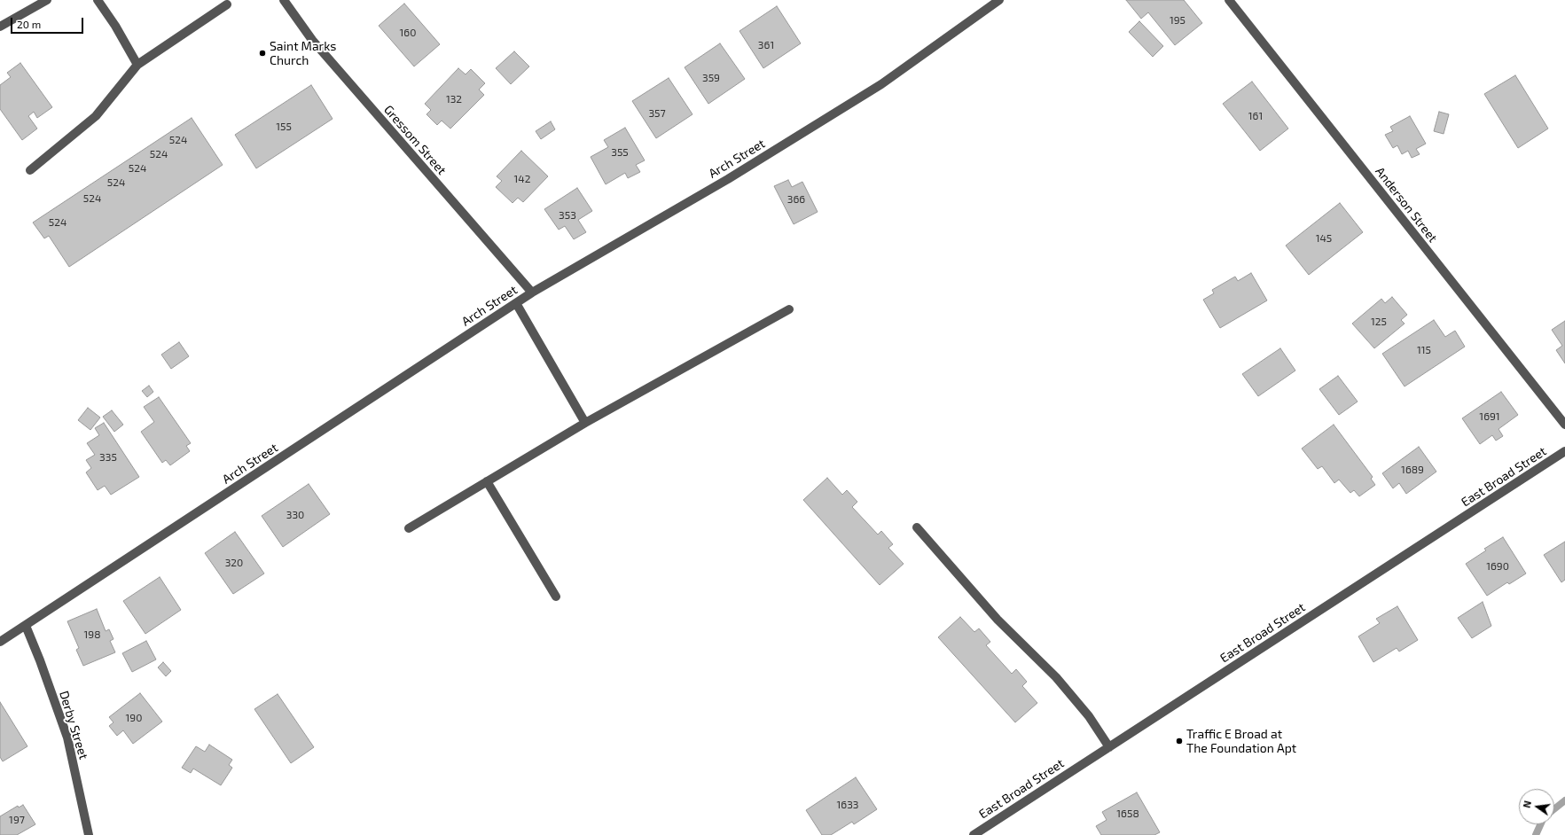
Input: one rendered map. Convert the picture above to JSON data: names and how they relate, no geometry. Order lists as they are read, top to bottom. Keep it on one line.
{"streets":{"street":["Gressom Street","Arch Street","Anderson Street","East Broad Street","Derby Street"]},"crossings":[["Gressom Street","Arch Street"],["Arch Street","Derby Street"]],"places":["Saint Marks Church","Traffic E Broad at The Foundation Apt"],"house_numbers":["195","160","361","359","132","357","161","155","524","355","524","524","142","524","524","366","353","524","145","125","115","1691","335","1689","330","320","1690","198","190","1633","1658","197"],"scale_bar":"20 m","north":"left"}
